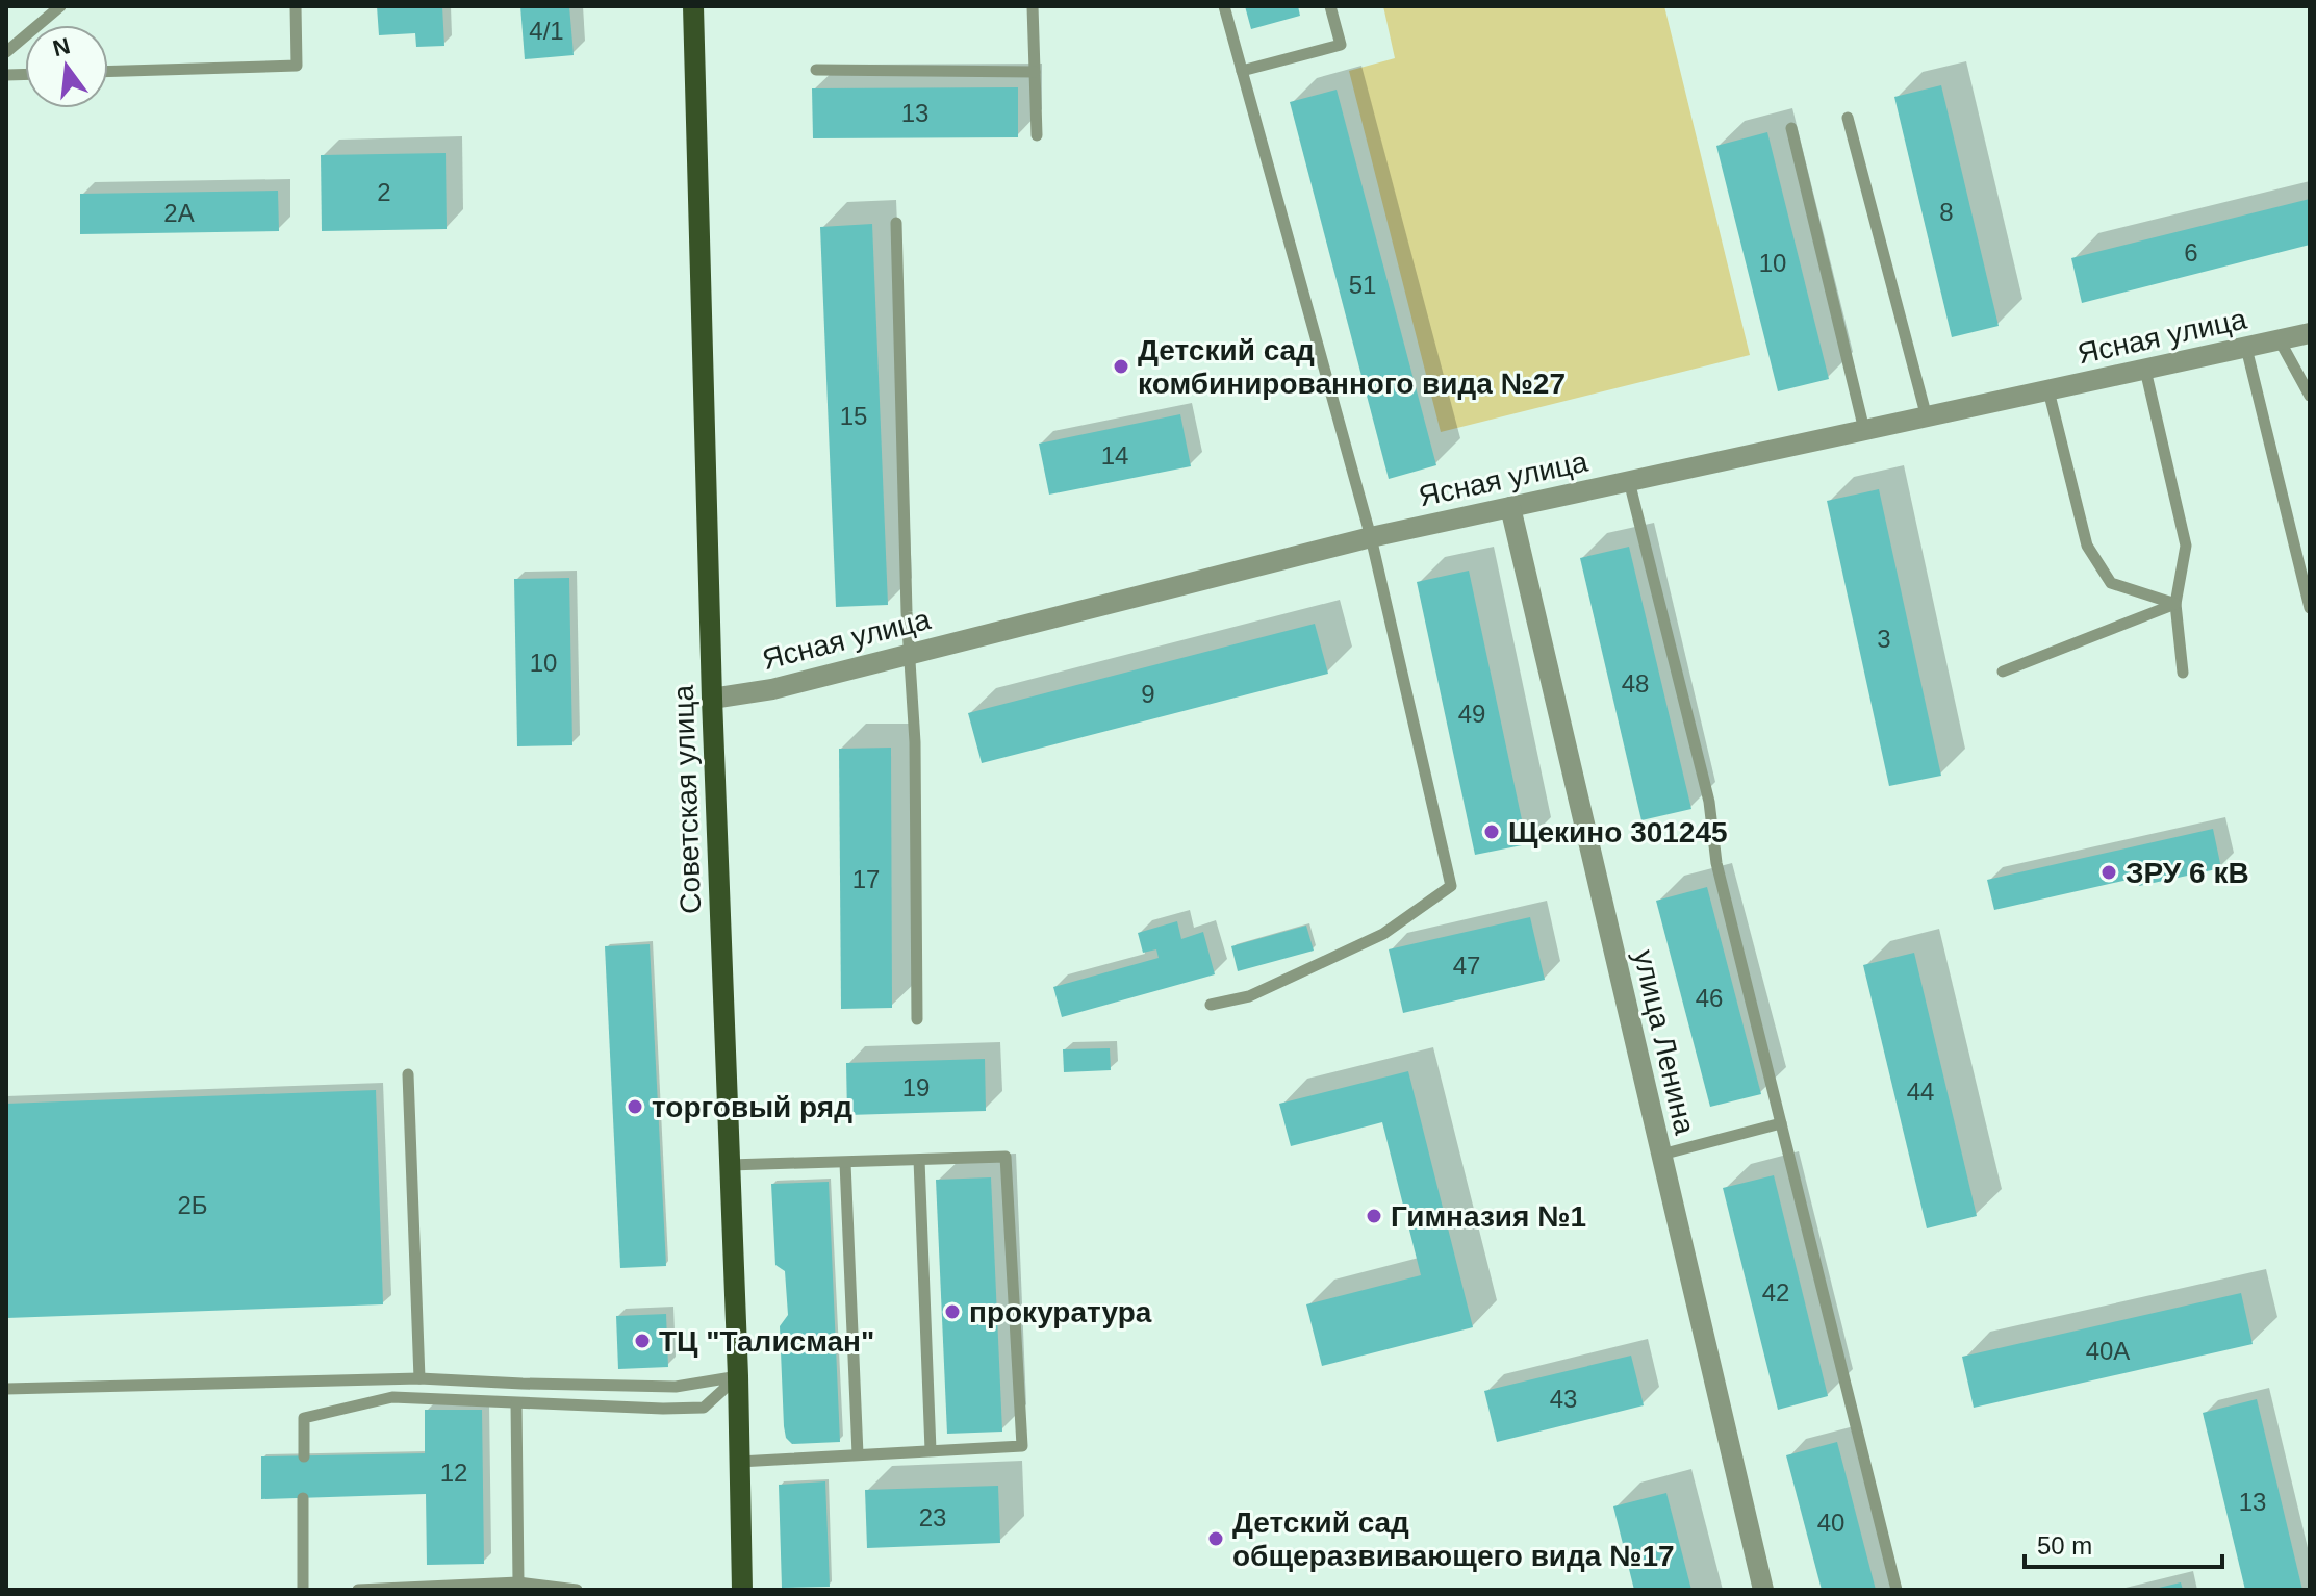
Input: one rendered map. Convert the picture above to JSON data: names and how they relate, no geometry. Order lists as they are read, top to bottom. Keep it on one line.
{"streets":{"main road":["Советская улица"],"street":["Ясная улица","улица Ленина"]},"crossings":[["Ясная улица","Советская улица"],["Ясная улица","улица Ленина"]],"places":["Детский сад комбинированного вида №27","Щекино 301245","ЗРУ 6 кВ","торговый ряд","Гимназия №1","прокуратура","ТЦ \"Талисман\"","Детский сад общеразвивающего вида №17"],"house_numbers":["4/1","13","2","8","2А","6","10","51","15","14","3","10","48","9","49","17","47","46","19","44","2Б","42","40А","43","12","13","23","40"],"scale_bar":"50 m","north":"top"}
